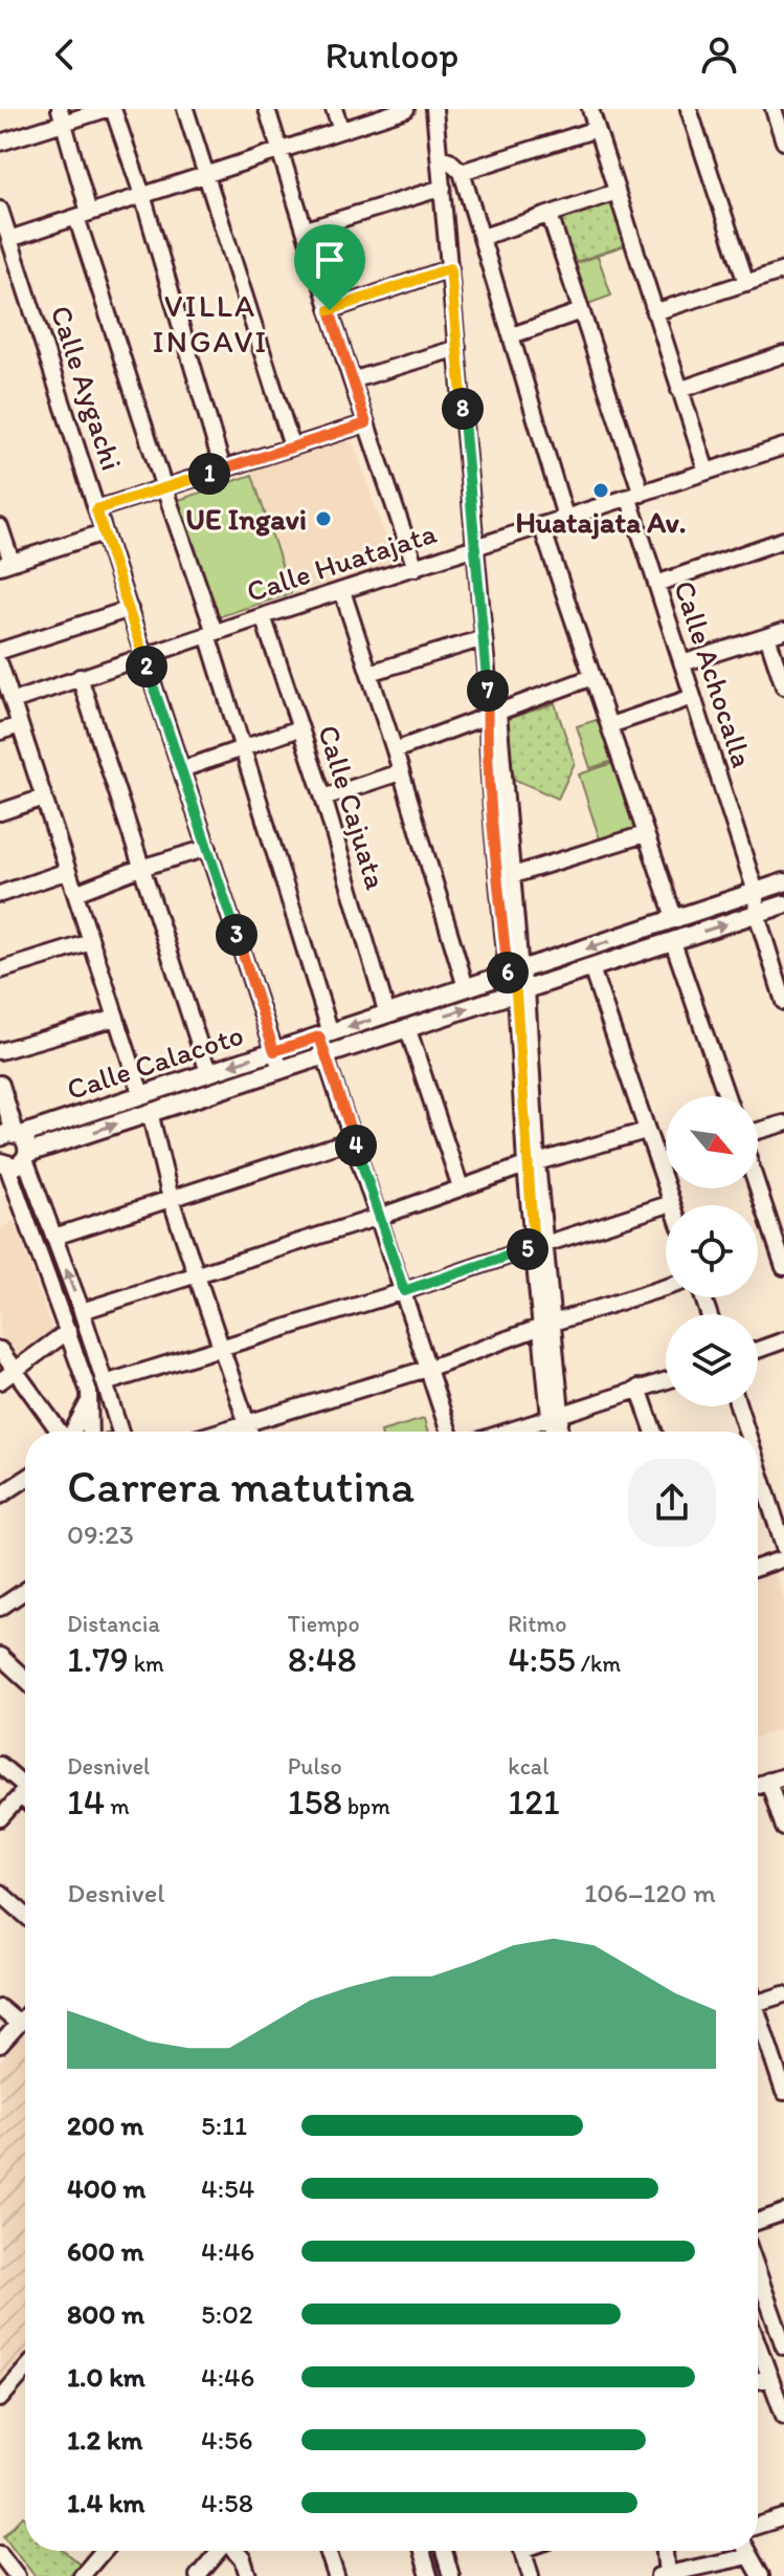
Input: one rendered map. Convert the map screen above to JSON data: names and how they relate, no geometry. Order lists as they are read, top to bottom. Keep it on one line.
{"streets":{"main road":["Calle Calacoto"],"street":["Calle Aygachi","Calle Huatajata","Calle Achocalla","Calle Cajuata"]},"crossings":[["Calle Aygachi","Calle Huatajata"],["Calle Aygachi","Calle Calacoto"],["Calle Huatajata","Calle Achocalla"],["Calle Huatajata","Calle Cajuata"],["Calle Achocalla","Calle Calacoto"],["Calle Cajuata","Calle Calacoto"]],"districts":["VILLA INGAVI"],"places":["Huatajata Av.","UE Ingavi"],"north":"bottom right","page":{"header":"Runloop","pins":["8","1","2","7","3","6","4","5"],"heading":["Carrera matutina","09:23"],"stats":[["Distancia","1.79 km"],["Tiempo","8:48"],["Ritmo","4:55 /km"],["Desnivel","14 m"],["Pulso","158 bpm"],["kcal","121"]],"chart":["Desnivel","106–120 m"],"list":[{"name":"200 m","note":"5:11"},{"name":"400 m","note":"4:54"},{"name":"600 m","note":"4:46"},{"name":"800 m","note":"5:02"},{"name":"1.0 km","note":"4:46"},{"name":"1.2 km","note":"4:56"},{"name":"1.4 km","note":"4:58"}]}}
